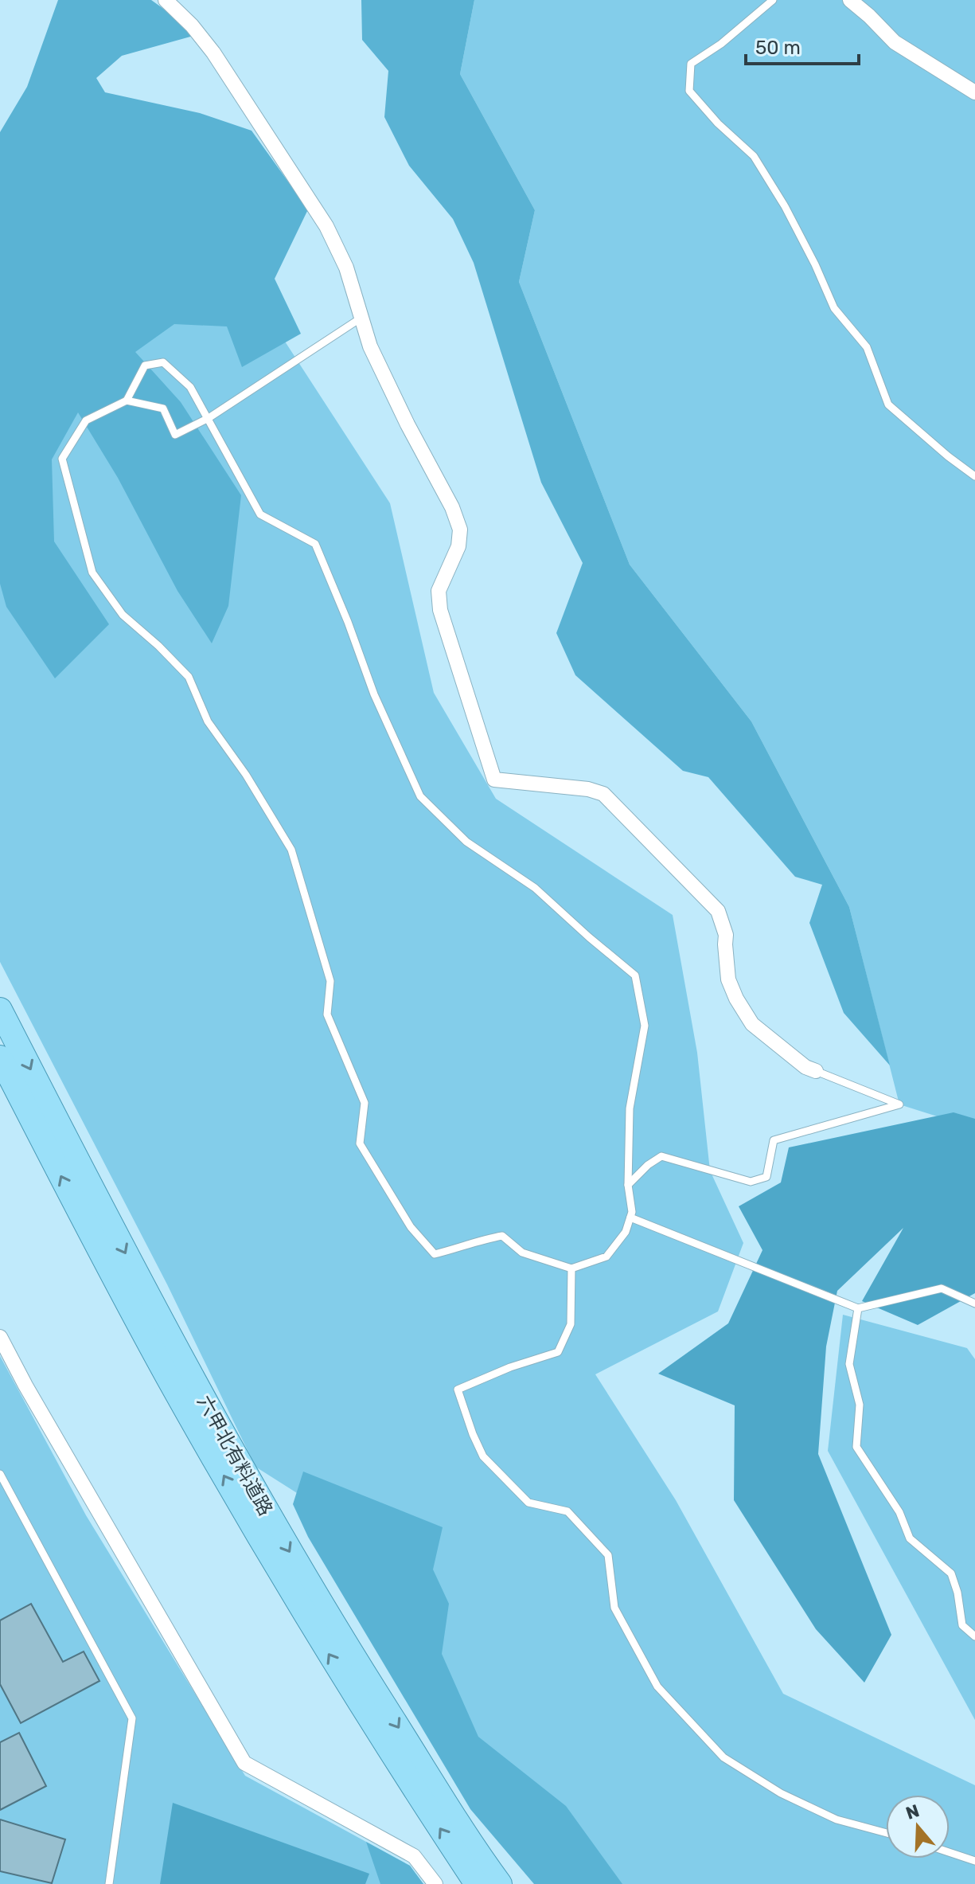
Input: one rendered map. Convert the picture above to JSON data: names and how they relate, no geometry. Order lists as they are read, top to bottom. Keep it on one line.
{"streets":{"main road":["六甲北有料道路"]},"scale_bar":"50 m","north":"top"}
